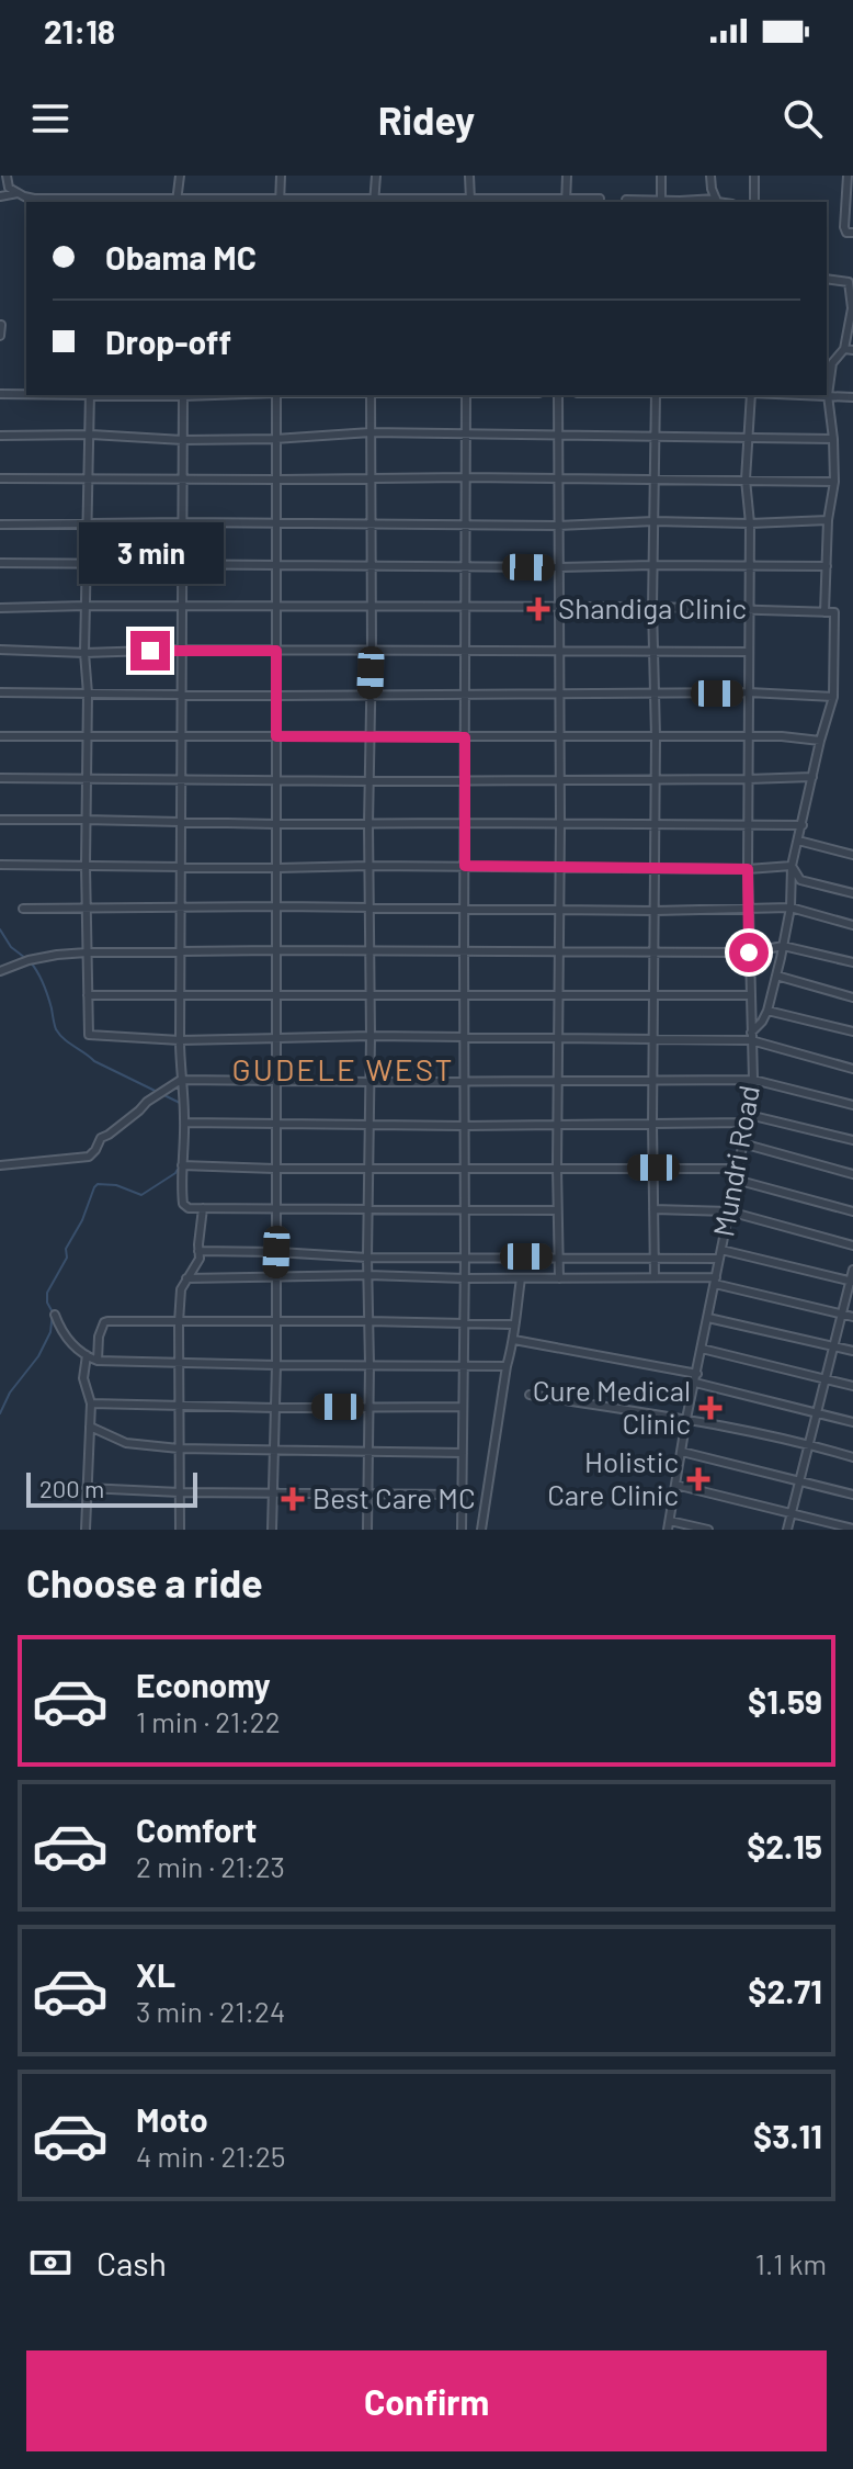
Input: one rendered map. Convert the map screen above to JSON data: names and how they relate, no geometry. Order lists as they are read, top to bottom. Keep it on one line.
{"streets":{"street":["Mundri Road"]},"districts":["GUDELE WEST"],"places":{"health":["Shandiga Clinic","Cure Medical Clinic","Holistic Care Clinic","Best Care MC"]},"scale_bar":"200 m","page":{"status":"21:18","header":"Ridey","banner":["Obama MC","Drop-off"],"bubble":"3 min","scale":"200 m","heading":"Choose a ride","list":[{"name":"Economy","note":"1 min · 21:22","value":"$1.59"},{"name":"Comfort","note":"2 min · 21:23","value":"$2.15"},{"name":"XL","note":"3 min · 21:24","value":"$2.71"},{"name":"Moto","note":"4 min · 21:25","value":"$3.11"}],"pay":["Cash","1.1 km"],"buttons":"Confirm"}}
